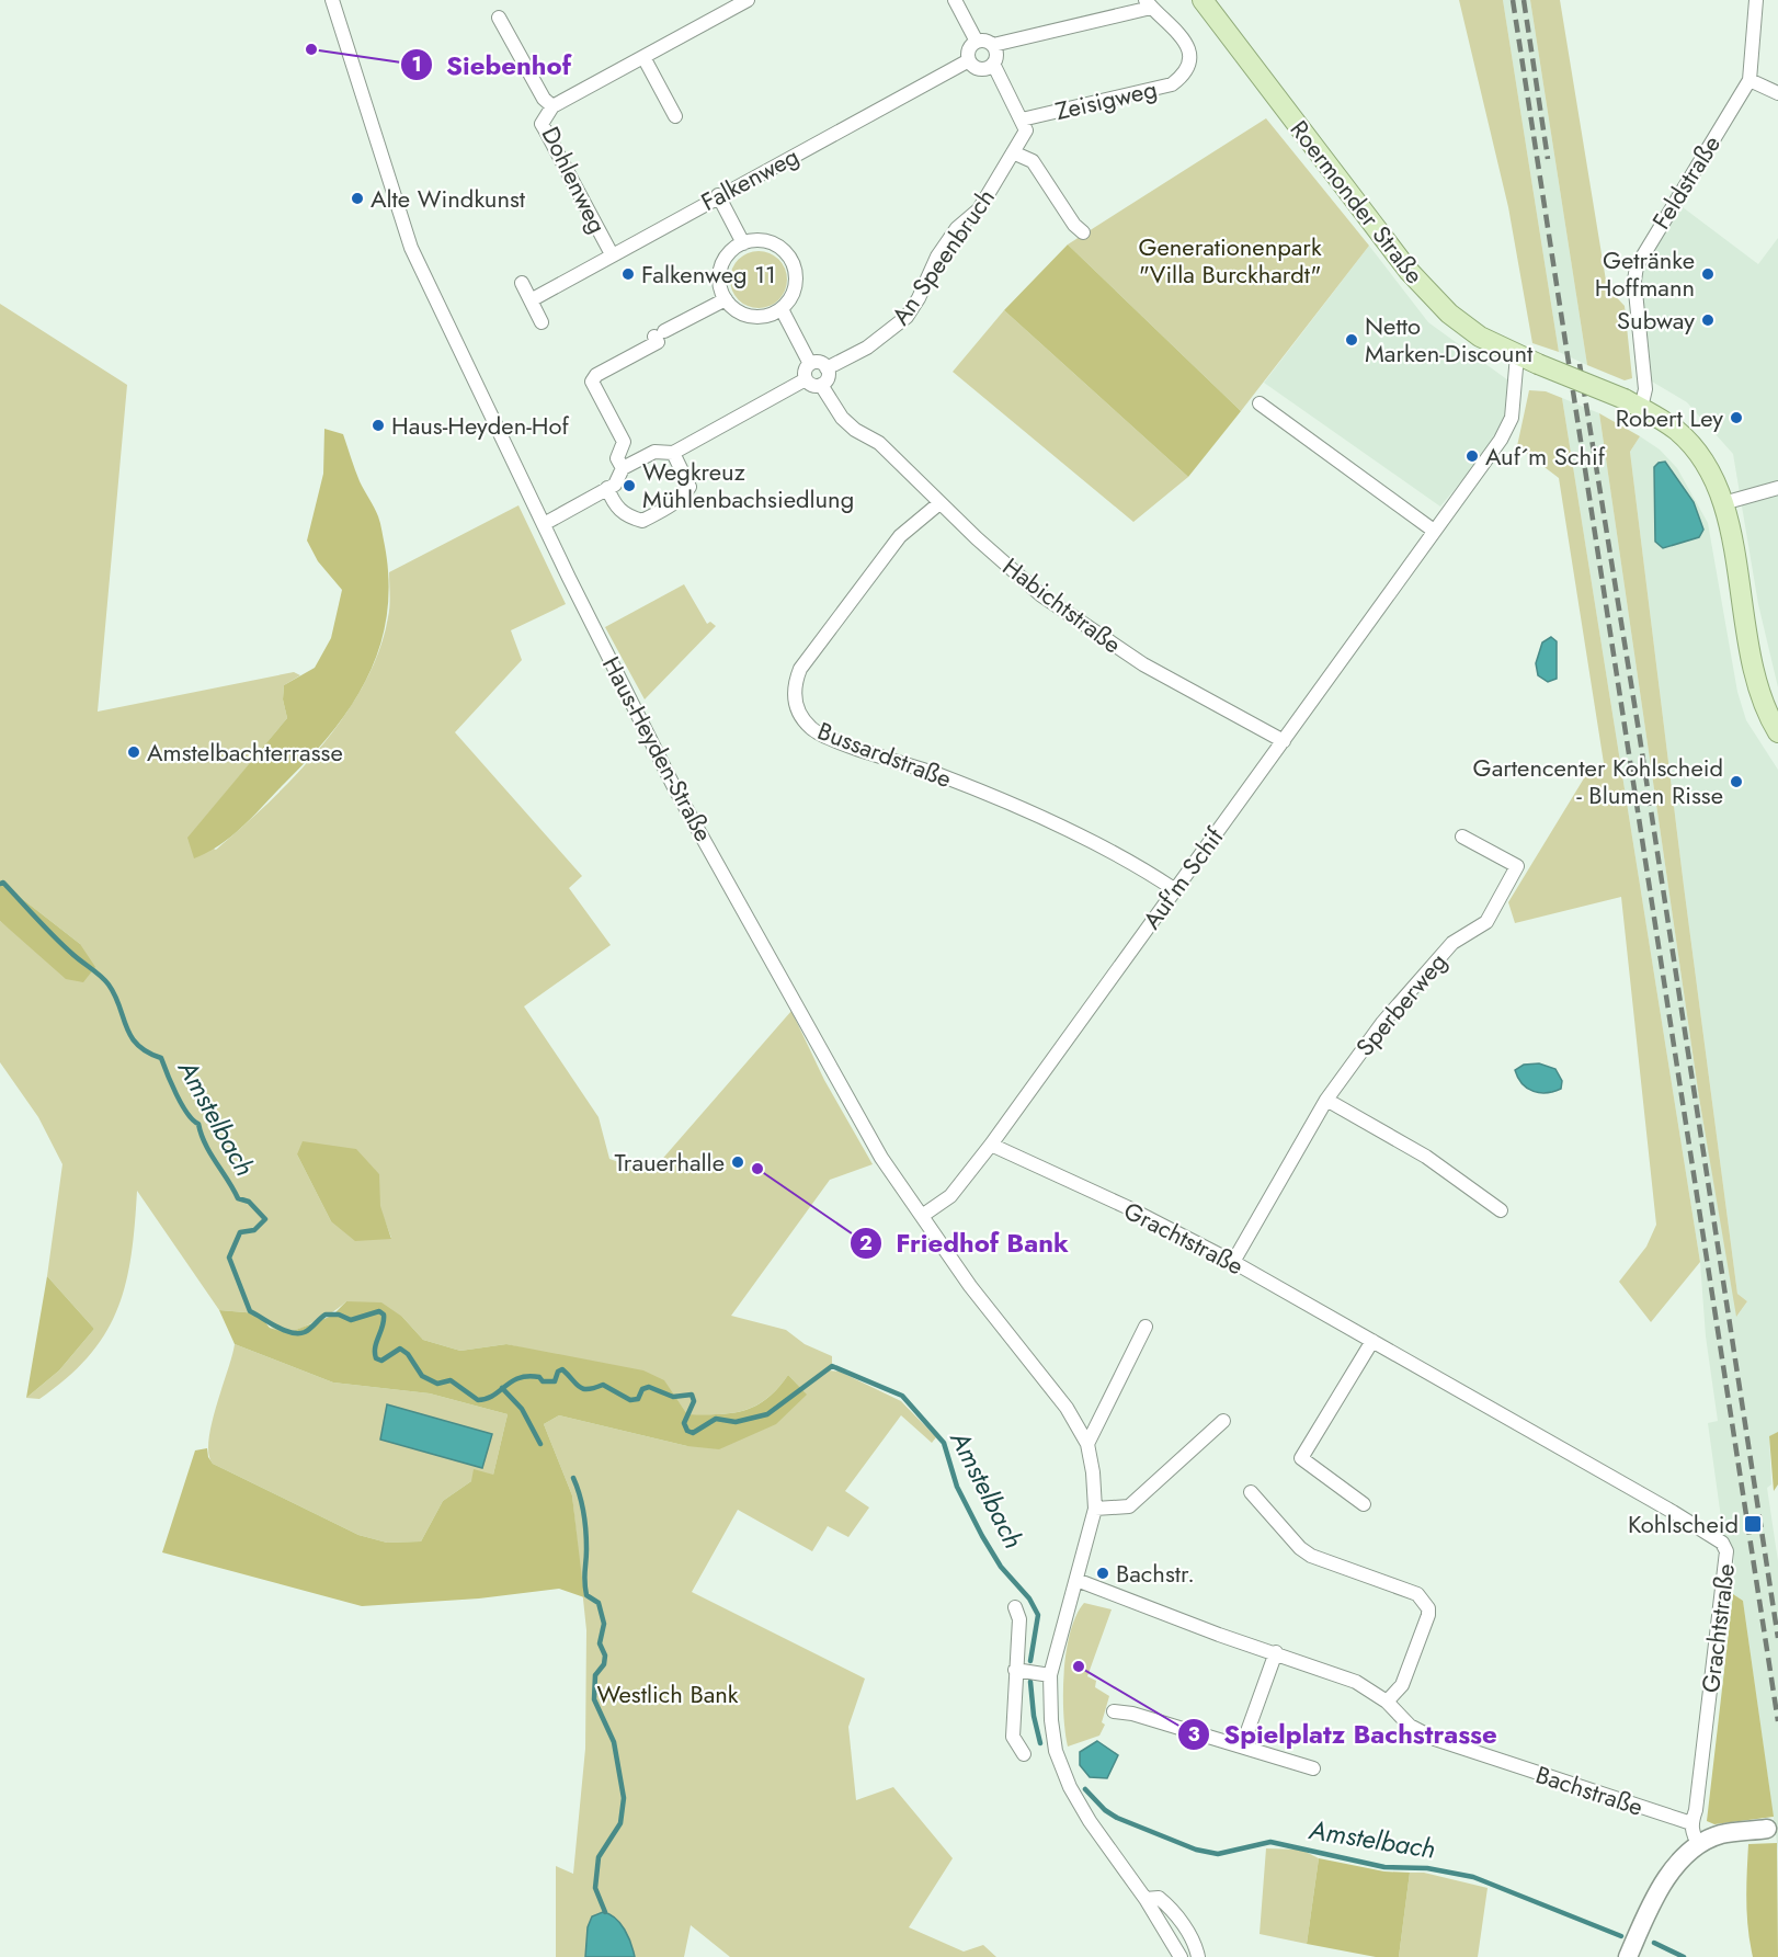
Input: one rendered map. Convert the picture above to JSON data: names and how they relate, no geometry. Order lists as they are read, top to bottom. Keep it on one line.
{"streets":{"main road":["Roermonder Straße"],"street":["Zeisigweg","Falkenweg","Dohlenweg","Feldstraße","An Speenbruch","Habichtstraße","Haus-Heyden-Straße","Bussardstraße","Auf'm Schif","Sperberweg","Grachtstraße","Bachstraße"]},"crossings":[["Zeisigweg","Falkenweg"],["Zeisigweg","An Speenbruch"],["Falkenweg","Dohlenweg"],["Feldstraße","Roermonder Straße"],["Roermonder Straße","Auf'm Schif"],["An Speenbruch","Habichtstraße"],["Habichtstraße","Bussardstraße"],["Habichtstraße","Auf'm Schif"],["Haus-Heyden-Straße","Auf'm Schif"],["Haus-Heyden-Straße","Bachstraße"],["Bussardstraße","Auf'm Schif"],["Auf'm Schif","Grachtstraße"],["Sperberweg","Grachtstraße"],["Grachtstraße","Bachstraße"]],"water":["Amstelbach"],"parks":["Generationenpark \"Villa Burckhardt\"","Westlich Bank"],"places":{"other":["Siebenhof","Alte Windkunst","Falkenweg 11","Getränke Hoffmann","Subway","Netto Marken-Discount","Robert Ley","Haus-Heyden-Hof","Auf´m Schif","Wegkreuz Mühlenbachsiedlung","Amstelbachterrasse","Gartencenter Kohlscheid - Blumen Risse","Trauerhalle","Friedhof Bank","Bachstr.","Spielplatz Bachstrasse"],"transit":["Kohlscheid"]}}
